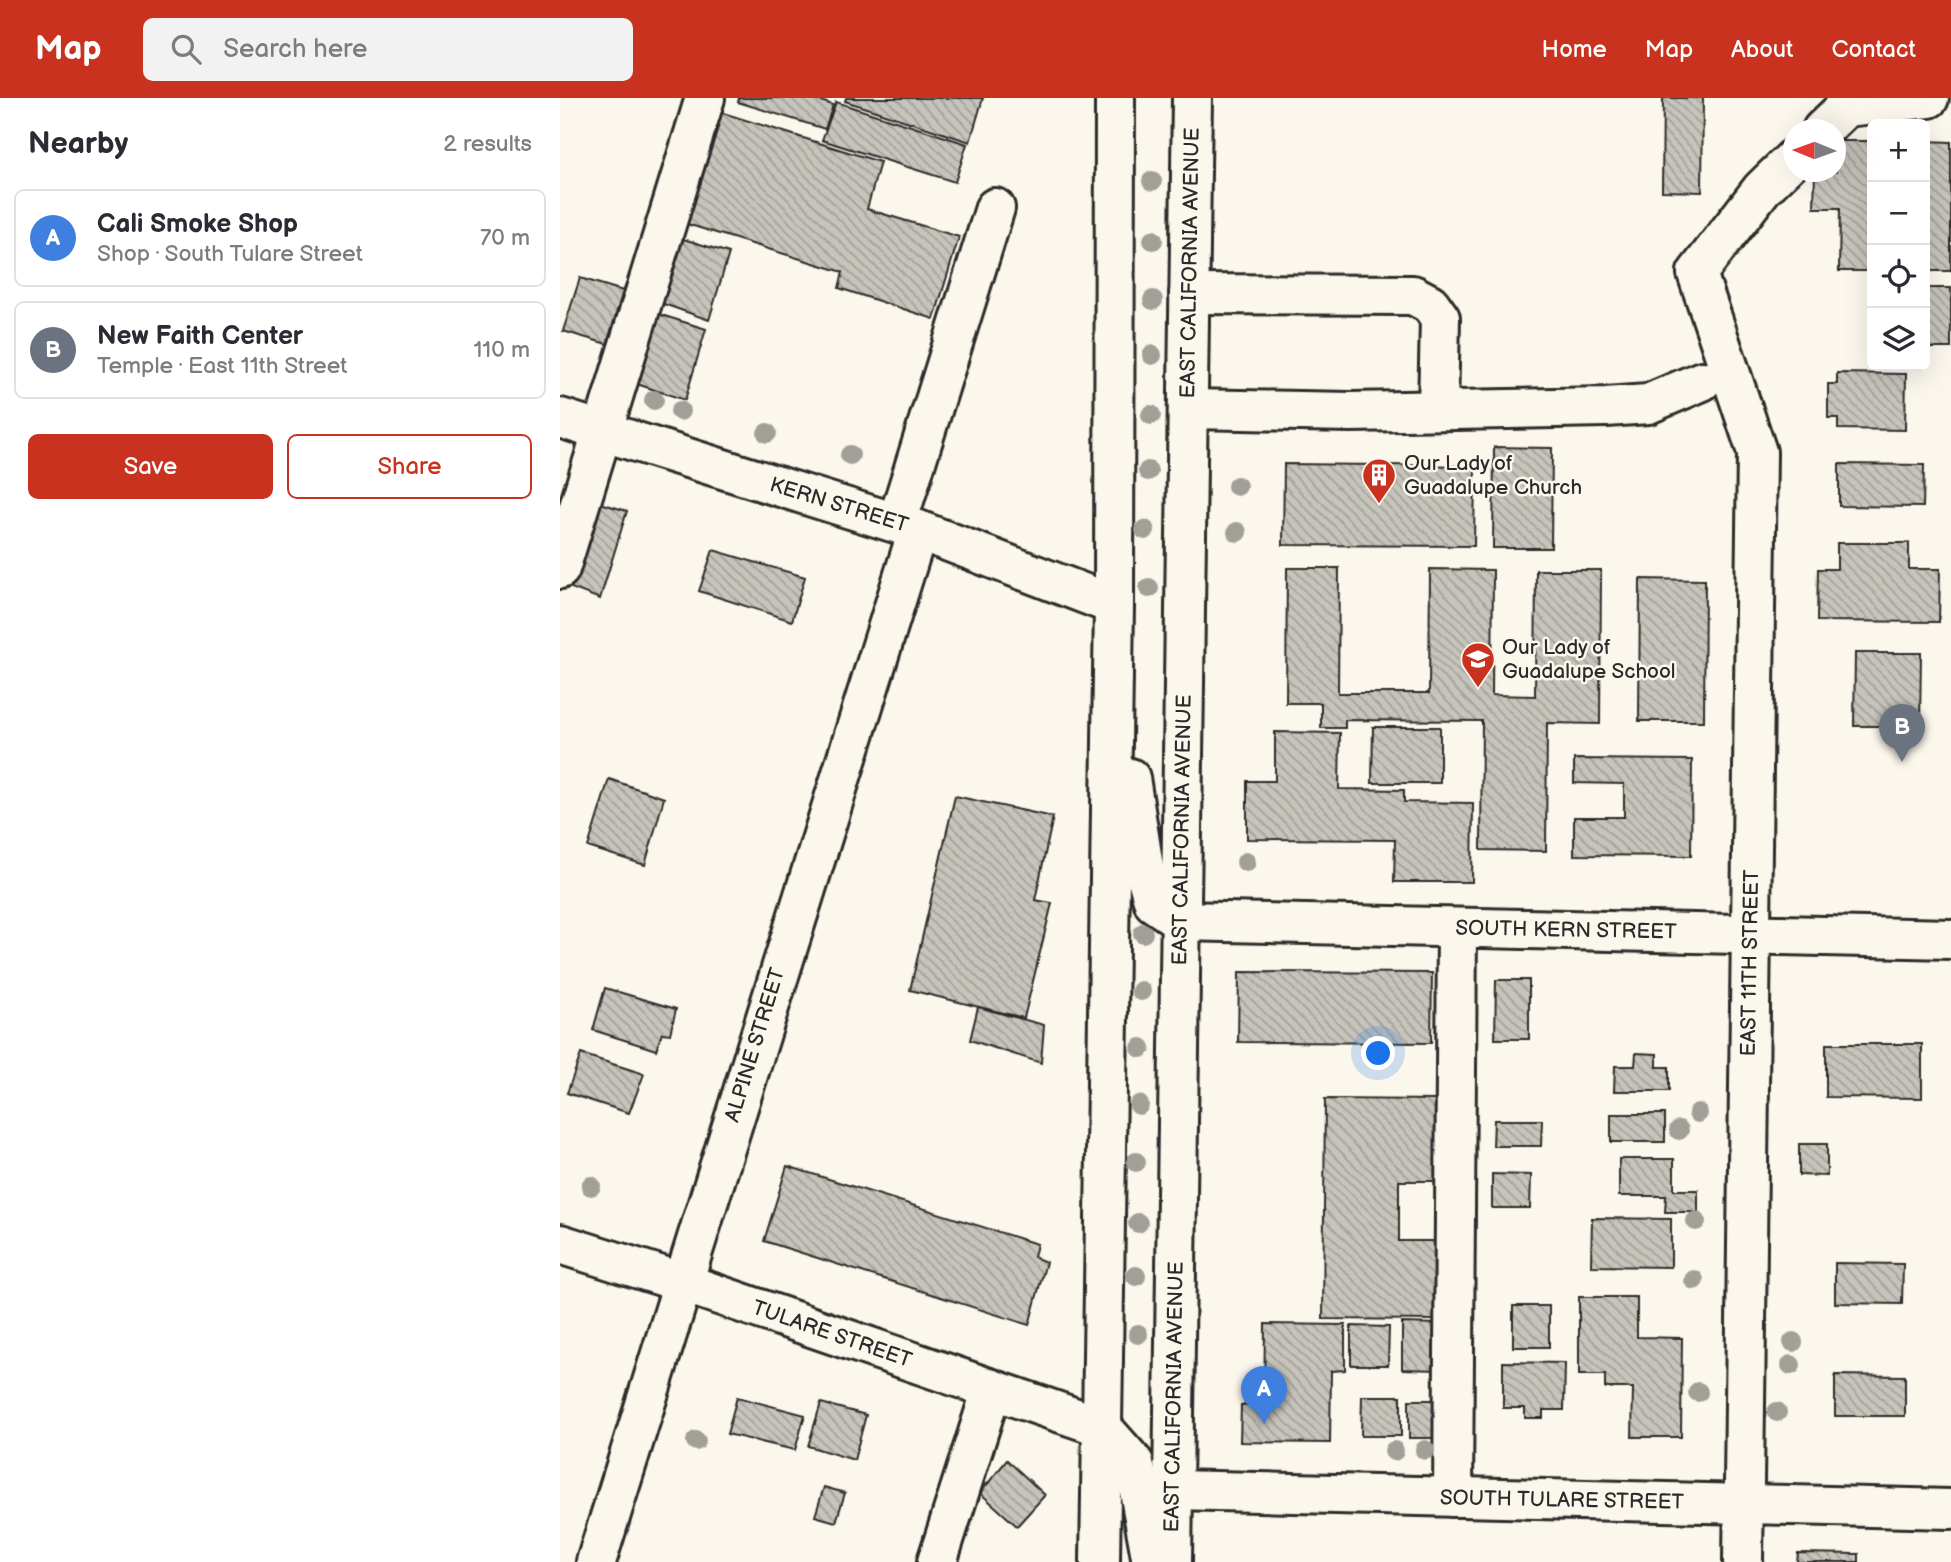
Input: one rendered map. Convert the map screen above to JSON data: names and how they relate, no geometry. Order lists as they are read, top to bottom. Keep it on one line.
{"streets":{"street":["EAST CALIFORNIA AVENUE","KERN STREET","SOUTH KERN STREET","EAST 11TH STREET","ALPINE STREET","TULARE STREET","SOUTH TULARE STREET"]},"crossings":[["EAST CALIFORNIA AVENUE","SOUTH KERN STREET"],["EAST CALIFORNIA AVENUE","SOUTH TULARE STREET"],["KERN STREET","ALPINE STREET"],["SOUTH KERN STREET","EAST 11TH STREET"],["EAST 11TH STREET","SOUTH TULARE STREET"],["ALPINE STREET","TULARE STREET"]],"places":{"building":["Our Lady of Guadalupe Church"],"school or university":["Our Lady of Guadalupe School"]},"north":"left","page":{"header":"Map","search":"Search here","nav":["Home","Map","About","Contact"],"heading":["Nearby","2 results"],"map_buttons":["+","−"],"list":[{"mark":"A","name":"Cali Smoke Shop","note":"Shop · South Tulare Street","value":"70 m"},{"mark":"B","name":"New Faith Center","note":"Temple · East 11th Street","value":"110 m"}],"buttons":["Save","Share"],"pins":["B","A"]}}
